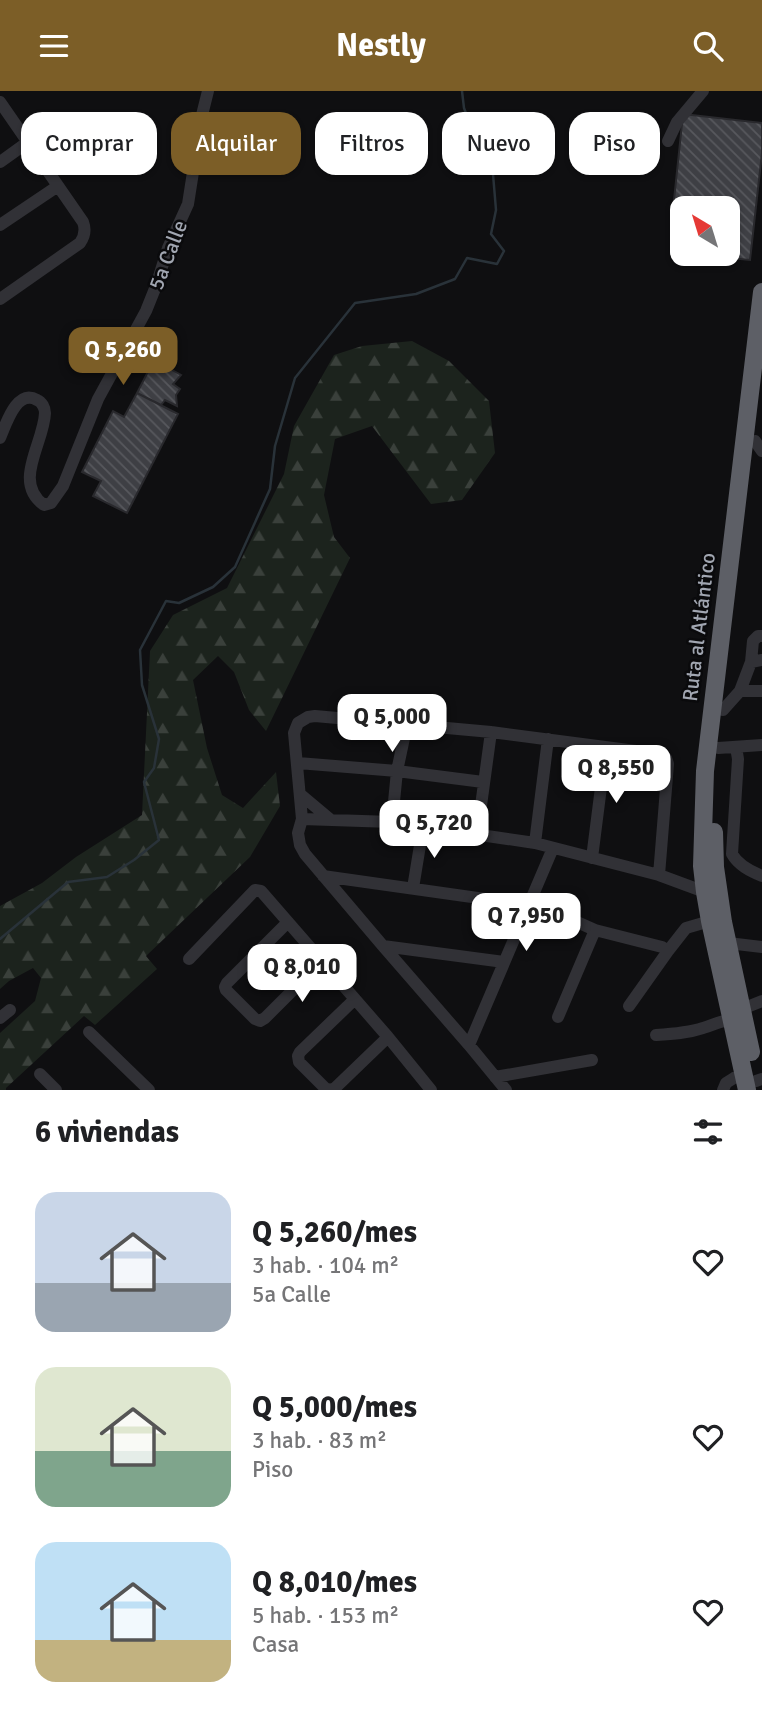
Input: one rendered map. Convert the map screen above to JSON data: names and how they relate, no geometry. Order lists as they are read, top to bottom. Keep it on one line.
{"streets":{"highway":["Ruta al Atlántico"],"street":["5a Calle"]},"north":"top left","page":{"header":"Nestly","chip":["Comprar","Alquilar","Filtros","Nuevo","Piso"],"price":["Q 5,260","Q 5,000","Q 8,550","Q 5,720","Q 7,950","Q 8,010"],"heading":"6 viviendas","list":[{"name":"Q 5,260/mes","note":"3 hab. · 104 m² · 5a Calle"},{"name":"Q 5,000/mes","note":"3 hab. · 83 m² · Piso"},{"name":"Q 8,010/mes","note":"5 hab. · 153 m² · Casa"}]}}
